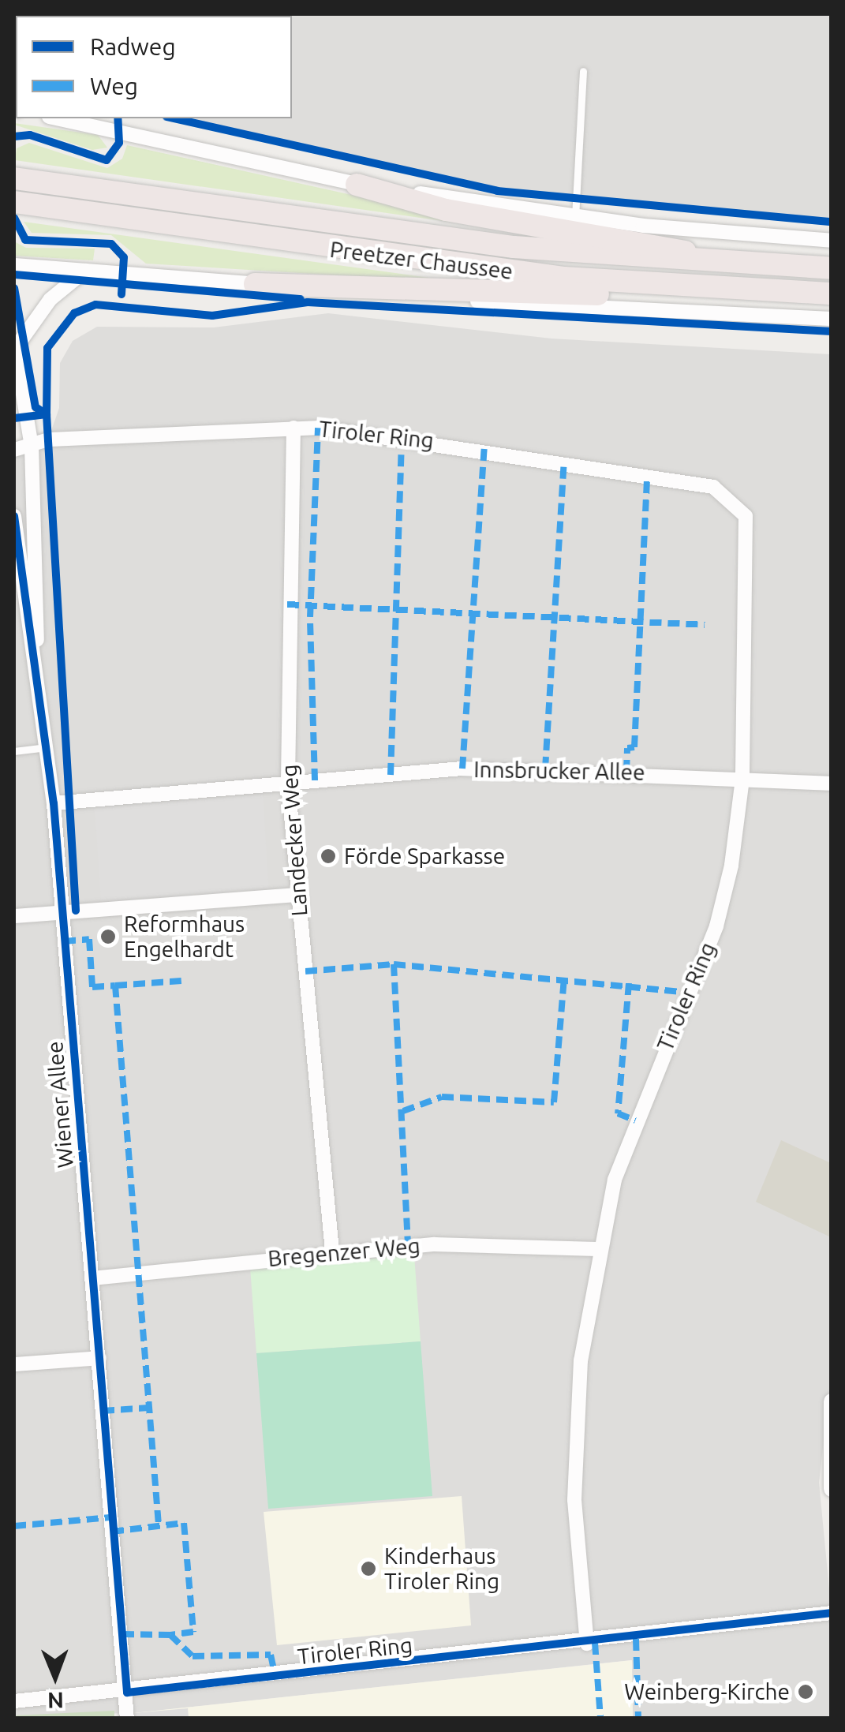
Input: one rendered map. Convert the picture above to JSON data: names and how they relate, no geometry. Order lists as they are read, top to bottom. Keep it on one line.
{"streets":{"highway":["Preetzer Chaussee"],"street":["Tiroler Ring","Innsbrucker Allee","Landecker Weg","Wiener Allee","Bregenzer Weg"]},"crossings":[["Tiroler Ring","Innsbrucker Allee"],["Tiroler Ring","Landecker Weg"],["Tiroler Ring","Wiener Allee"],["Tiroler Ring","Bregenzer Weg"],["Innsbrucker Allee","Landecker Weg"],["Innsbrucker Allee","Wiener Allee"],["Landecker Weg","Bregenzer Weg"],["Wiener Allee","Bregenzer Weg"]],"places":["Förde Sparkasse","Reformhaus Engelhardt","Kinderhaus Tiroler Ring","Weinberg-Kirche"],"legend":["Radweg","Weg"],"north":"bottom"}
